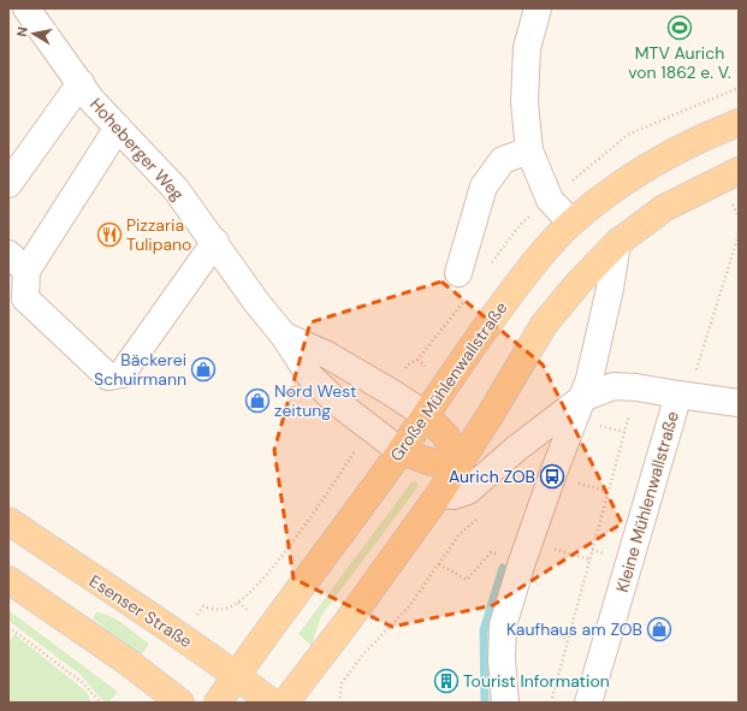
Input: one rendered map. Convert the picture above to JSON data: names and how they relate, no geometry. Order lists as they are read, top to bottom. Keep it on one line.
{"streets":{"main road":["Hoheberger Weg","Große Mühlenwallstraße","Esenser Straße"],"street":["Kleine Mühlenwallstraße"]},"crossings":[["Hoheberger Weg","Große Mühlenwallstraße"],["Große Mühlenwallstraße","Esenser Straße"]],"places":{"sports":["MTV Aurich von 1862 e. V."],"restaurant":["Pizzaria Tulipano"],"shop":["Bäckerei Schuirmann","Nord West zeitung","Kaufhaus am ZOB"],"bus stop":["Aurich ZOB"],"building":["Tourist Information"]},"north":"left"}
